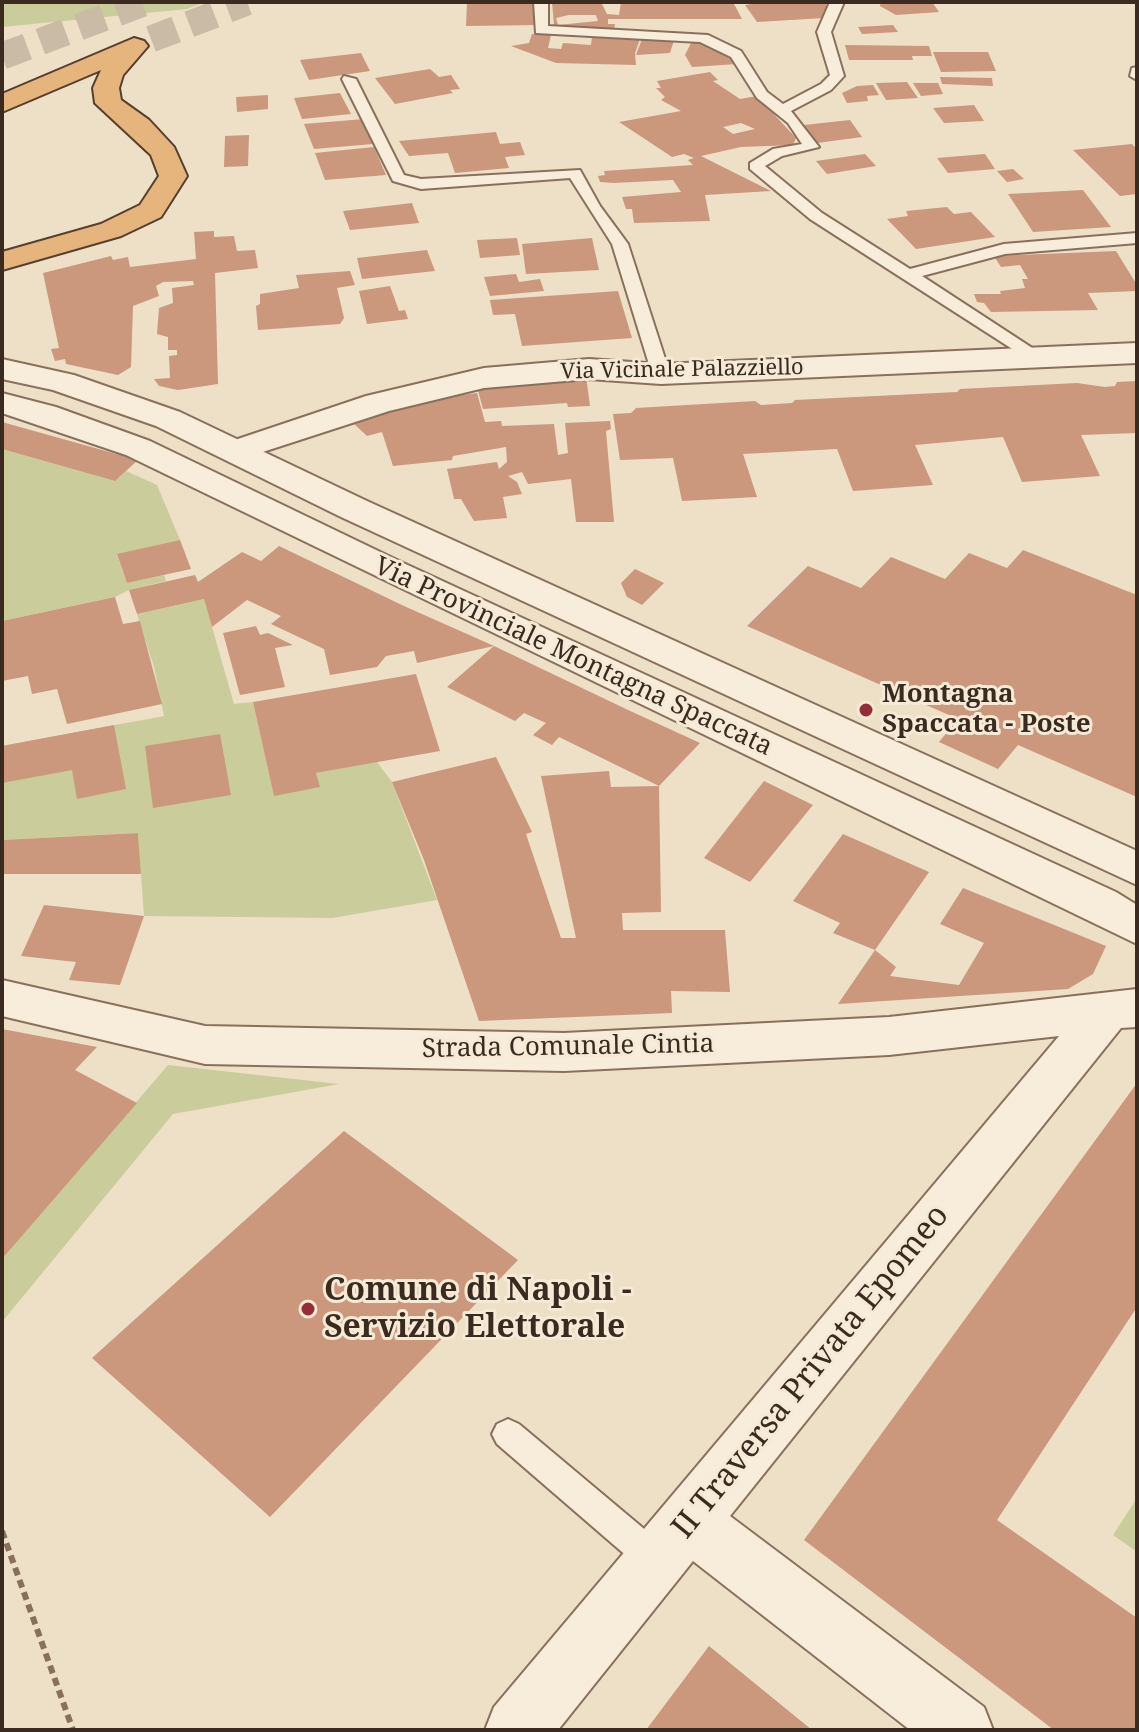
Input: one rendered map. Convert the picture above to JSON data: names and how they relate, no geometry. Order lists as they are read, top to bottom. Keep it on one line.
{"streets":{"street":["Via Vicinale Palazziello","Via Provinciale Montagna Spaccata","Strada Comunale Cintia","II Traversa Privata Epomeo"]},"crossings":[["Via Vicinale Palazziello","Via Provinciale Montagna Spaccata"],["Strada Comunale Cintia","II Traversa Privata Epomeo"]],"places":["Montagna Spaccata - Poste","Comune di Napoli - Servizio Elettorale"]}
